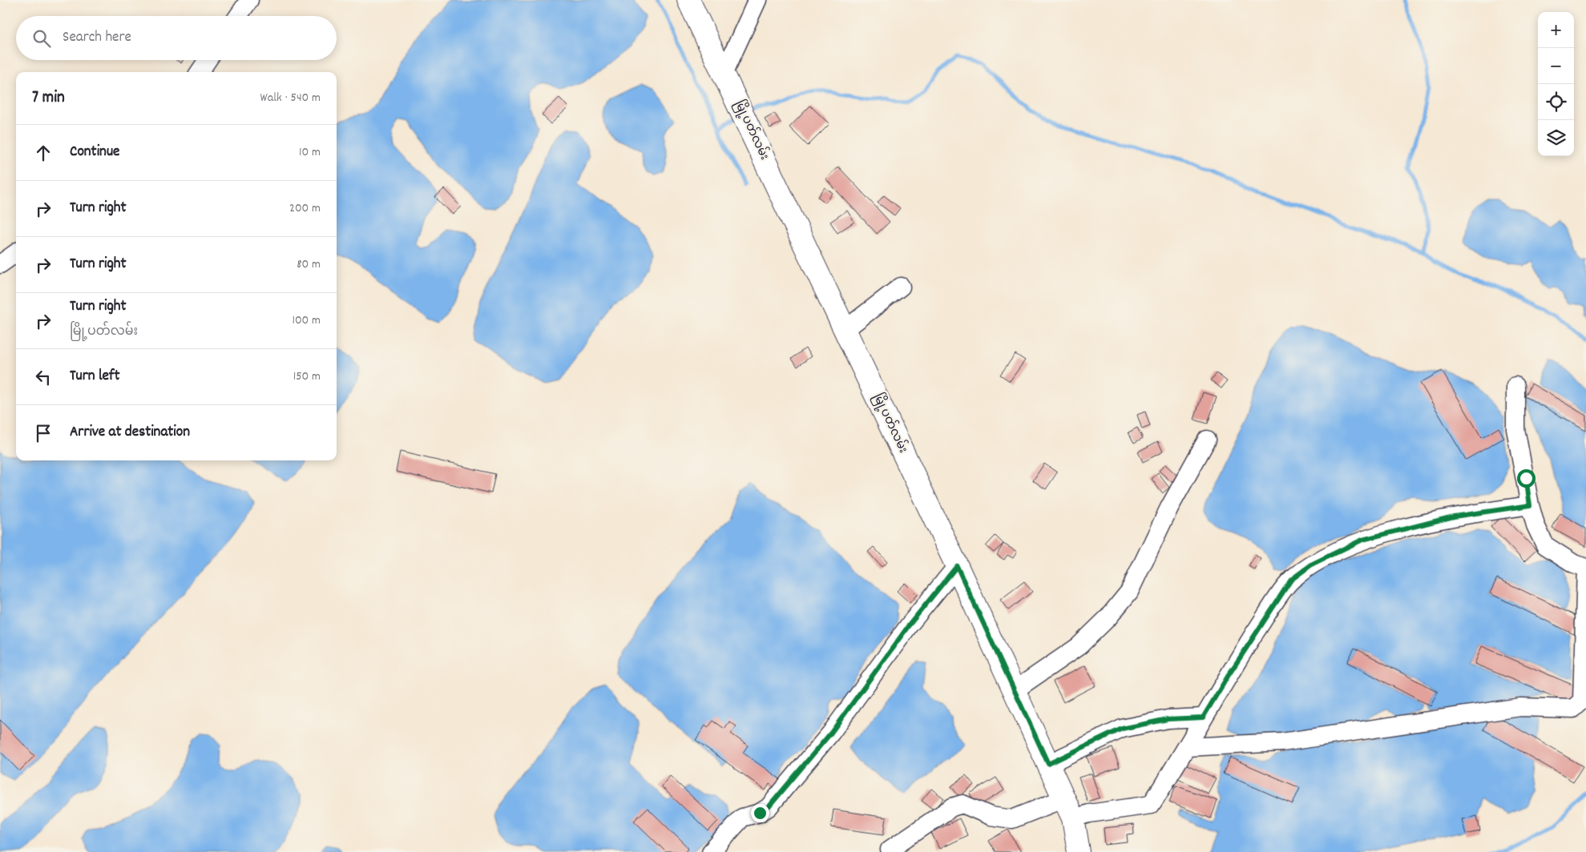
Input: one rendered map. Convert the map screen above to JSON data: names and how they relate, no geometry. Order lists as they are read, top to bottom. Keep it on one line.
{"streets":{"main road":["မြို့ပတ်လမ်း"]},"page":{"map_buttons":["+","−"],"search":"Search here","heading":["7 min","Walk · 540 m"],"list":[["Continue","10 m"],["Turn right","200 m"],["Turn right","80 m"],["Turn right","မြို့ပတ်လမ်း","100 m"],["Turn left","150 m"],"Arrive at destination"]}}
